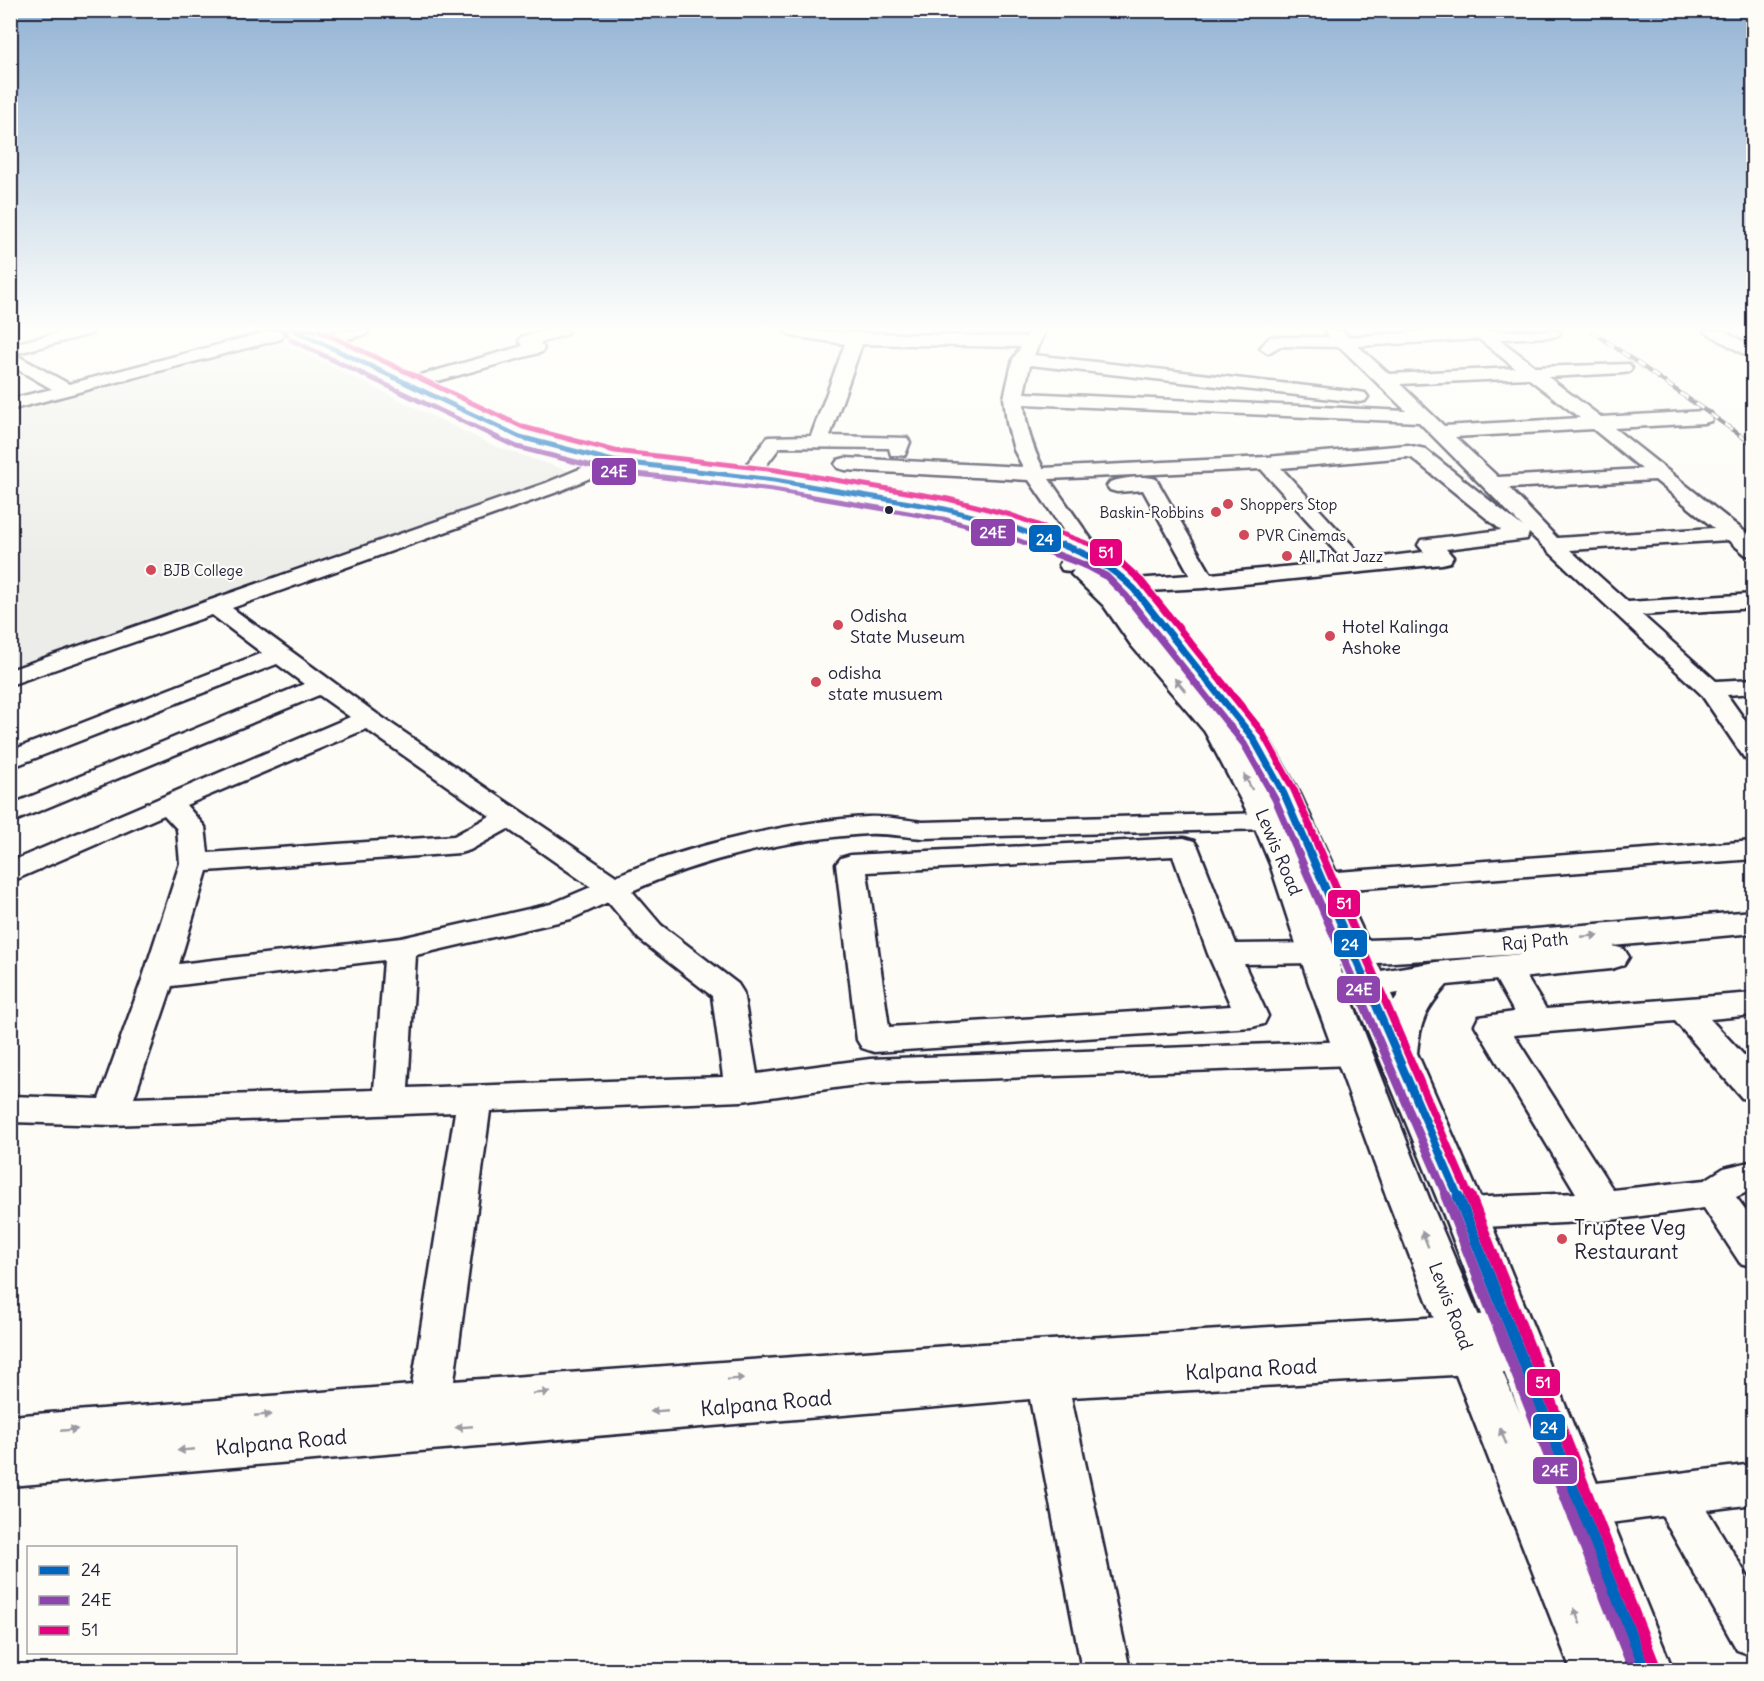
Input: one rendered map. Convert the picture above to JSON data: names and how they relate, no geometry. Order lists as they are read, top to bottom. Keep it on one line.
{"streets":{"main road":["Lewis Road","Raj Path"],"street":["Kalpana Road"]},"crossings":[["Lewis Road","Raj Path"],["Lewis Road","Kalpana Road"]],"places":["Shoppers Stop","Baskin-Robbins","PVR Cinemas","All That Jazz","BJB College","Odisha State Museum","Hotel Kalinga Ashoke","odisha state musuem","Truptee Veg Restaurant"],"lines":["transit line 24","transit line 24E","transit line 51"],"legend":["24","24E","51"]}
